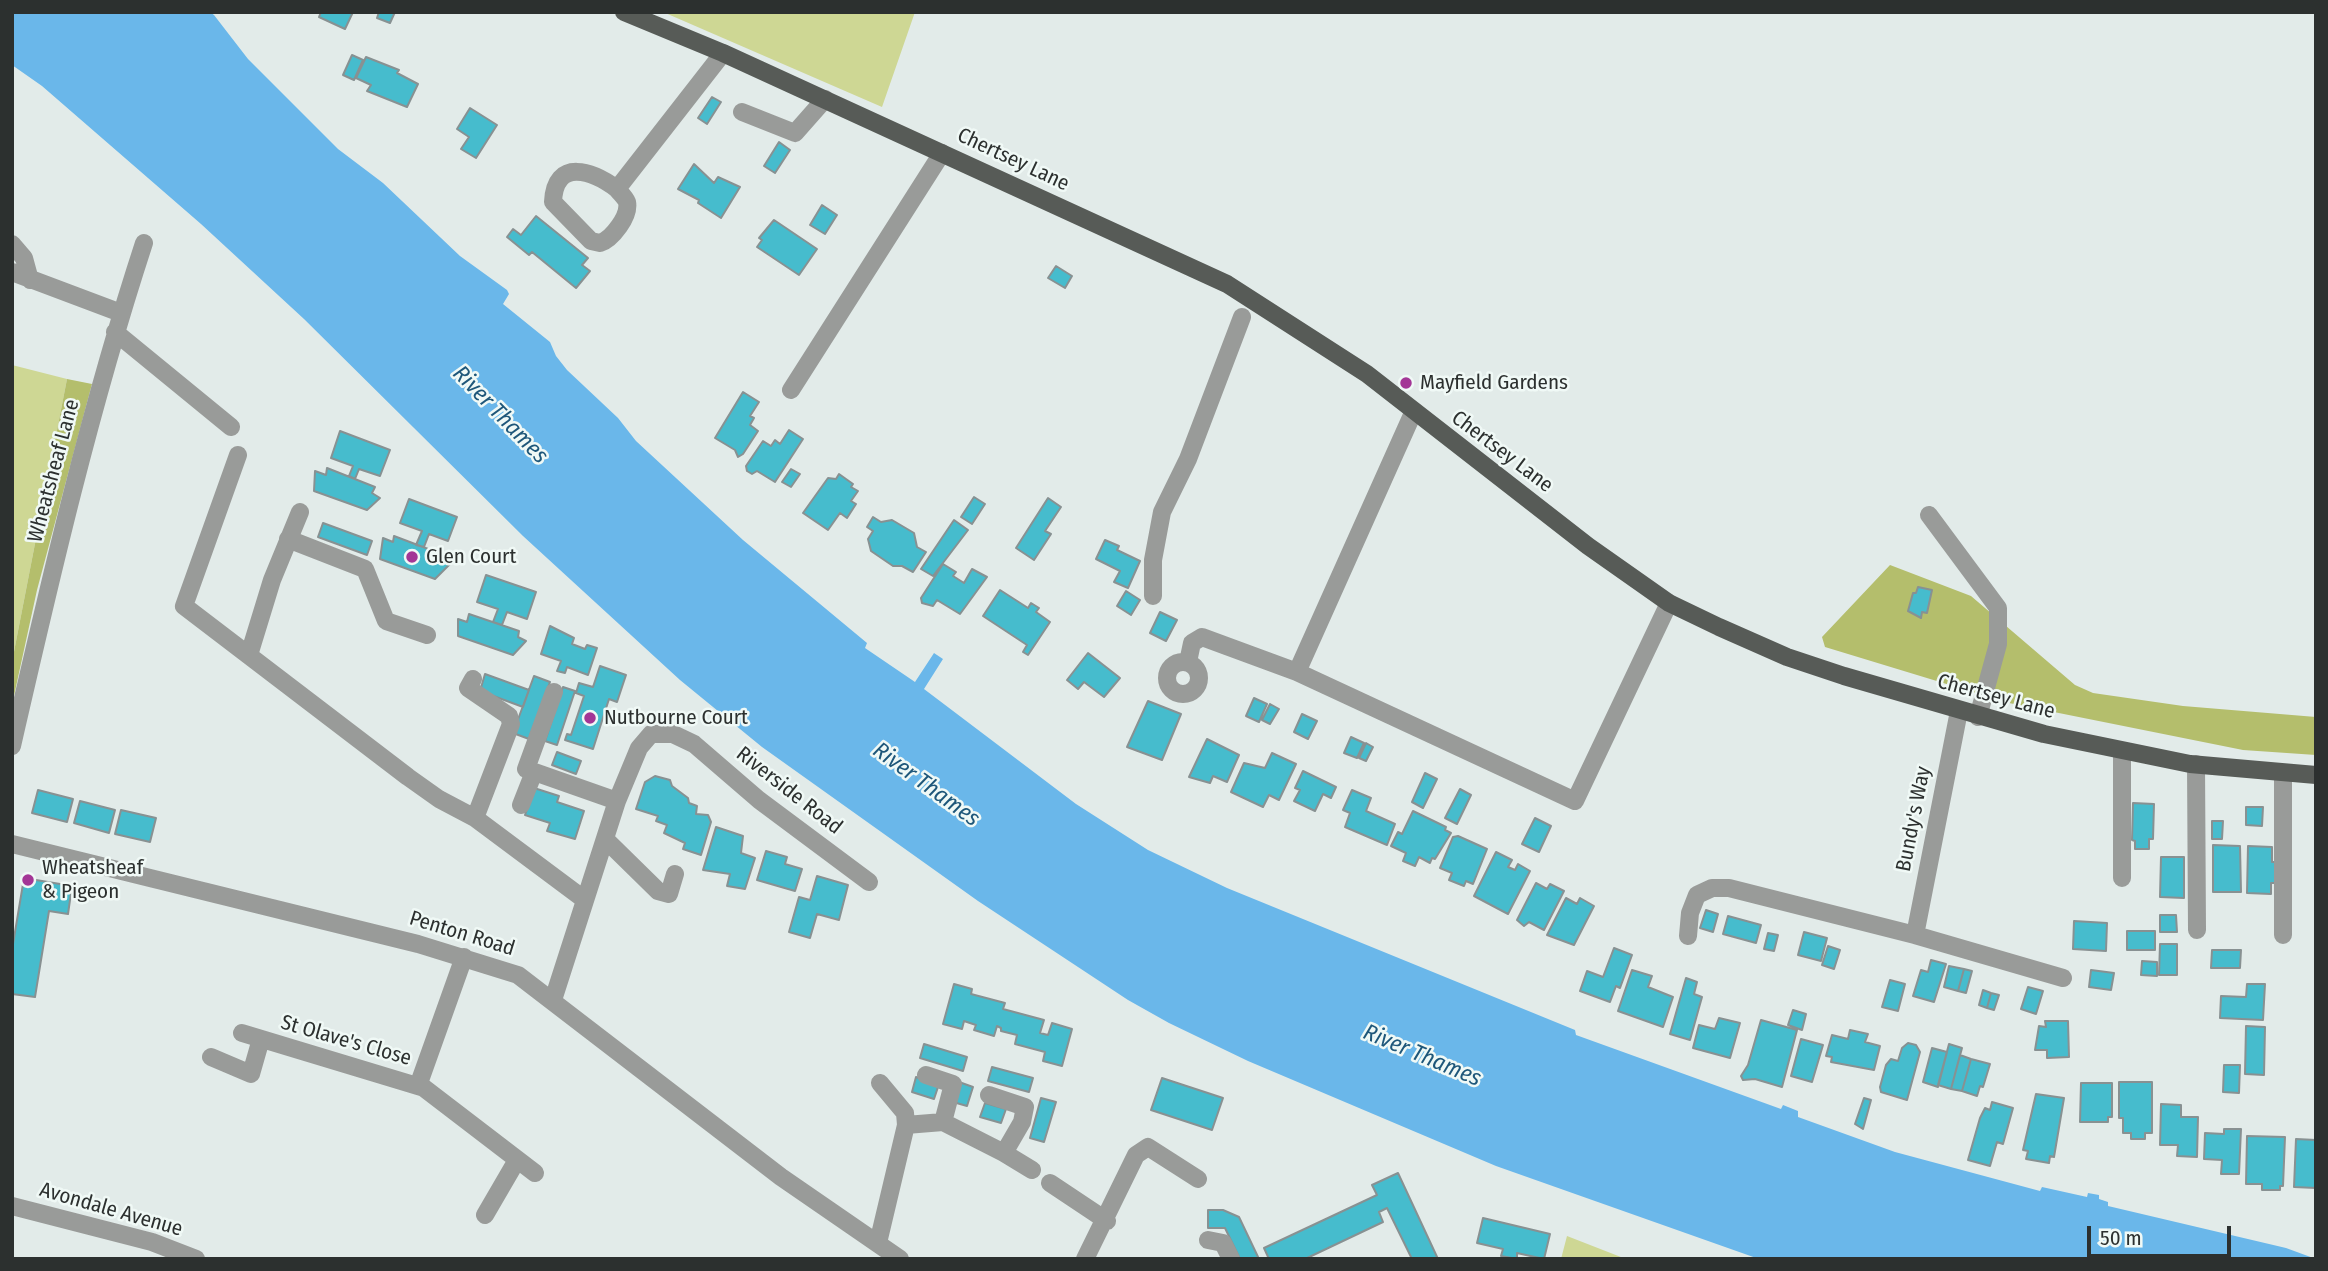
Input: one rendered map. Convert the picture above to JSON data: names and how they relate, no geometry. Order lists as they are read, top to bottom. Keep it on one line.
{"streets":{"main road":["Chertsey Lane"],"street":["Wheatsheaf Lane","Riverside Road","Bundy's Way","Penton Road","St Olave's Close","Avondale Avenue"]},"crossings":[["Chertsey Lane","Bundy's Way"],["Riverside Road","Penton Road"],["Penton Road","St Olave's Close"]],"water":["River Thames"],"places":["Mayfield Gardens","Glen Court","Nutbourne Court","Wheatsheaf & Pigeon"],"scale_bar":"50 m"}
